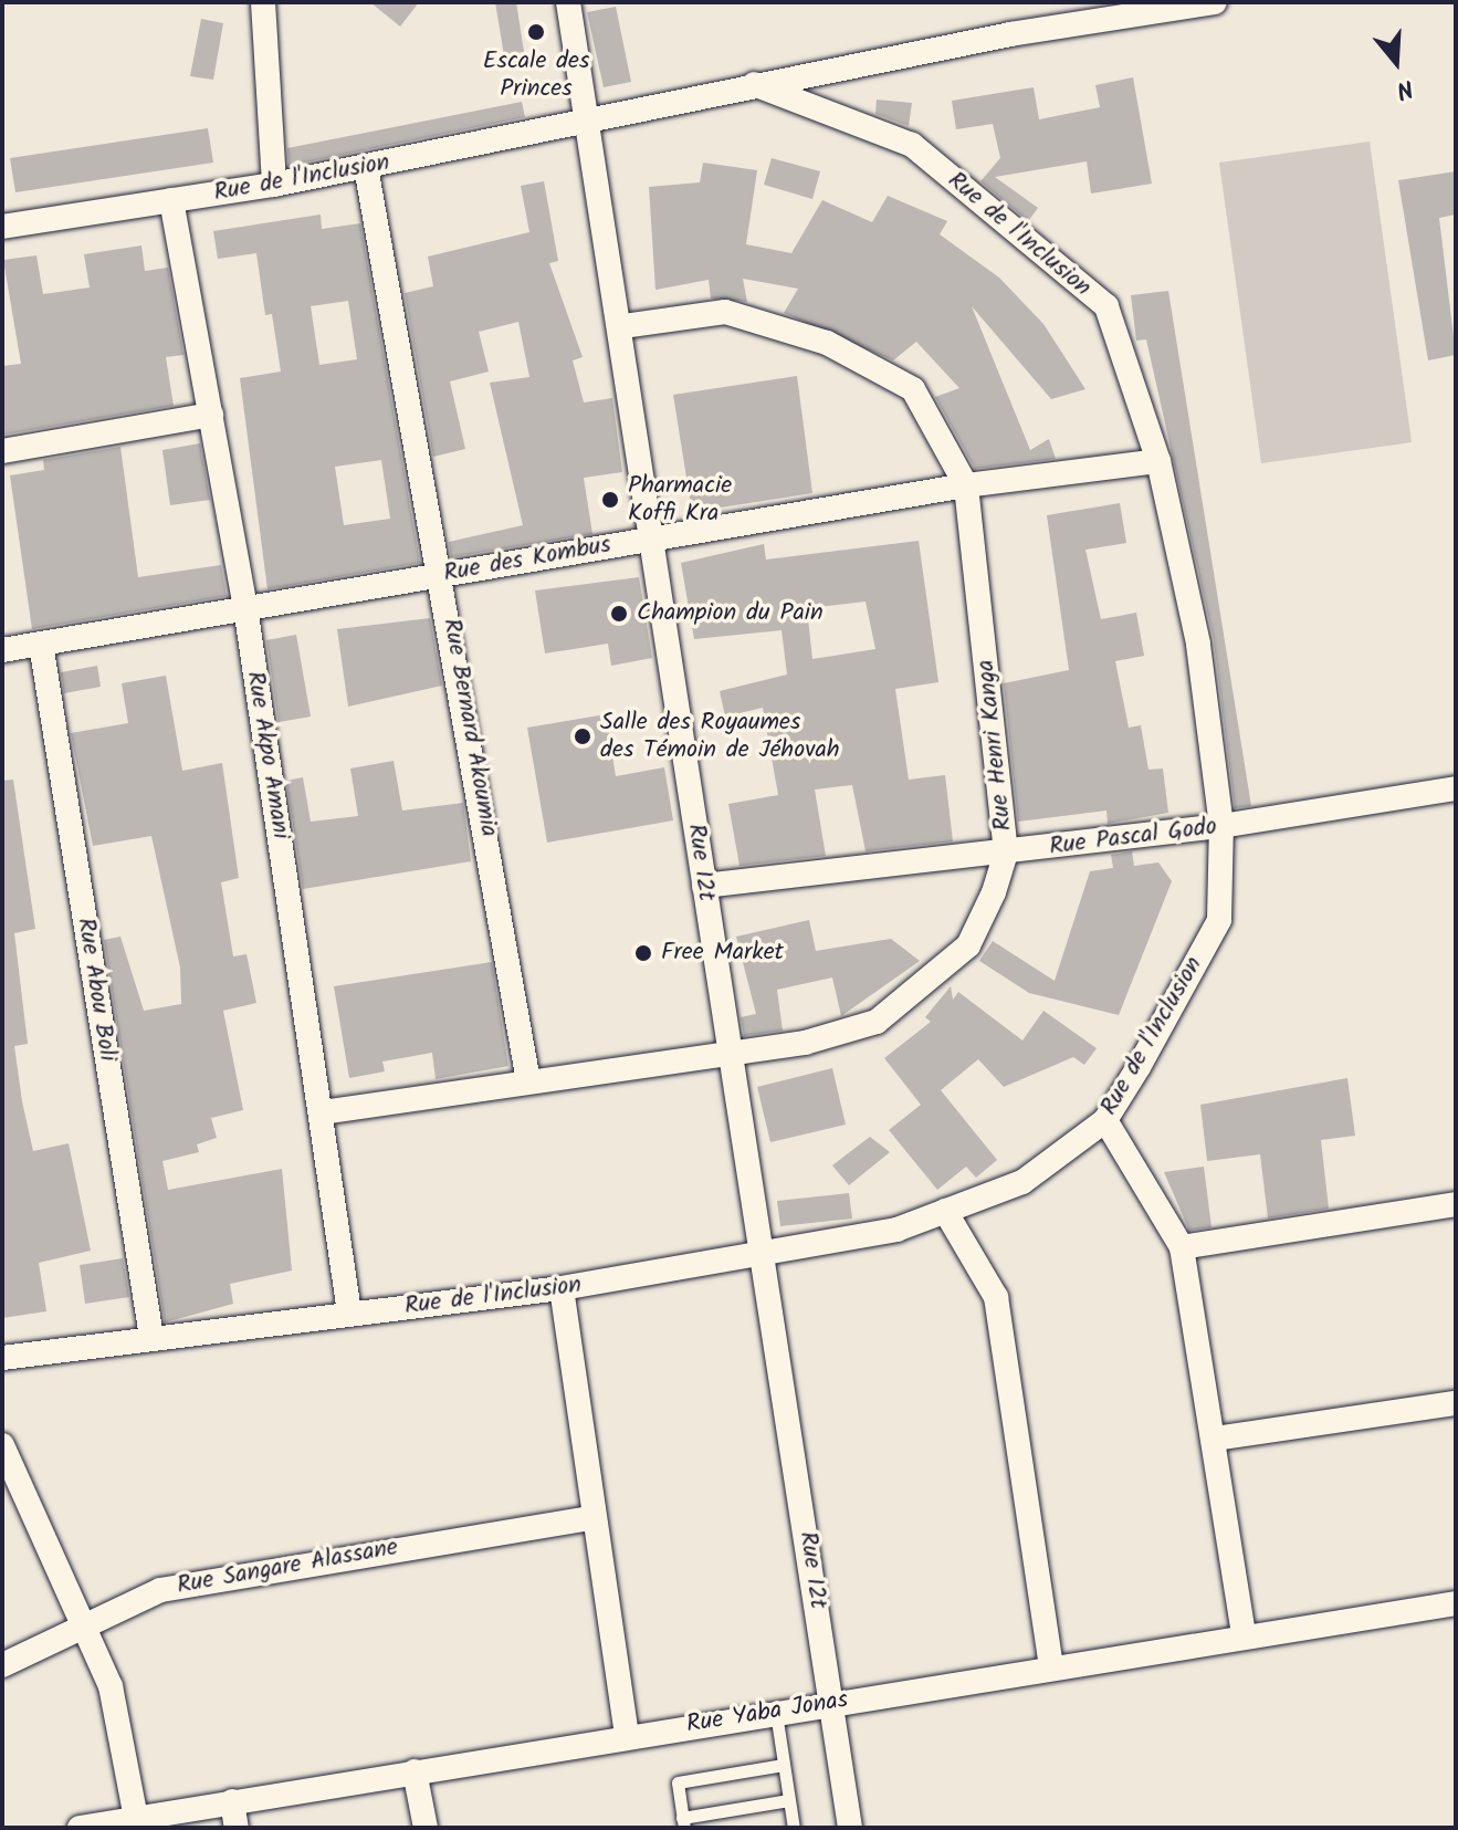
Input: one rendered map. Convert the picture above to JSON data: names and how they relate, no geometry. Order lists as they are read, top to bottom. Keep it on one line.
{"streets":{"street":["Rue de l'Inclusion","Rue des Kombus","Rue Bernard Akoumia","Rue Henri Kanga","Rue Akpo Amani","Rue Pascal Godo","Rue I2t","Rue Abou Boli","Rue Sangare Alassane","Rue Yaba Jonas"]},"crossings":[["Rue de l'Inclusion","Rue des Kombus"],["Rue de l'Inclusion","Rue Bernard Akoumia"],["Rue de l'Inclusion","Rue Akpo Amani"],["Rue de l'Inclusion","Rue Pascal Godo"],["Rue de l'Inclusion","Rue I2t"],["Rue de l'Inclusion","Rue Abou Boli"],["Rue des Kombus","Rue Bernard Akoumia"],["Rue des Kombus","Rue Henri Kanga"],["Rue des Kombus","Rue Akpo Amani"],["Rue des Kombus","Rue I2t"],["Rue des Kombus","Rue Abou Boli"],["Rue Bernard Akoumia","Rue Henri Kanga"],["Rue Henri Kanga","Rue Akpo Amani"],["Rue Henri Kanga","Rue Pascal Godo"],["Rue Henri Kanga","Rue I2t"],["Rue Pascal Godo","Rue I2t"],["Rue I2t","Rue Yaba Jonas"]],"places":["Escale des Princes","Pharmacie Koffi Kra","Champion du Pain","Salle des Royaumes des Témoin de Jéhovah","Free Market"],"north":"bottom"}
